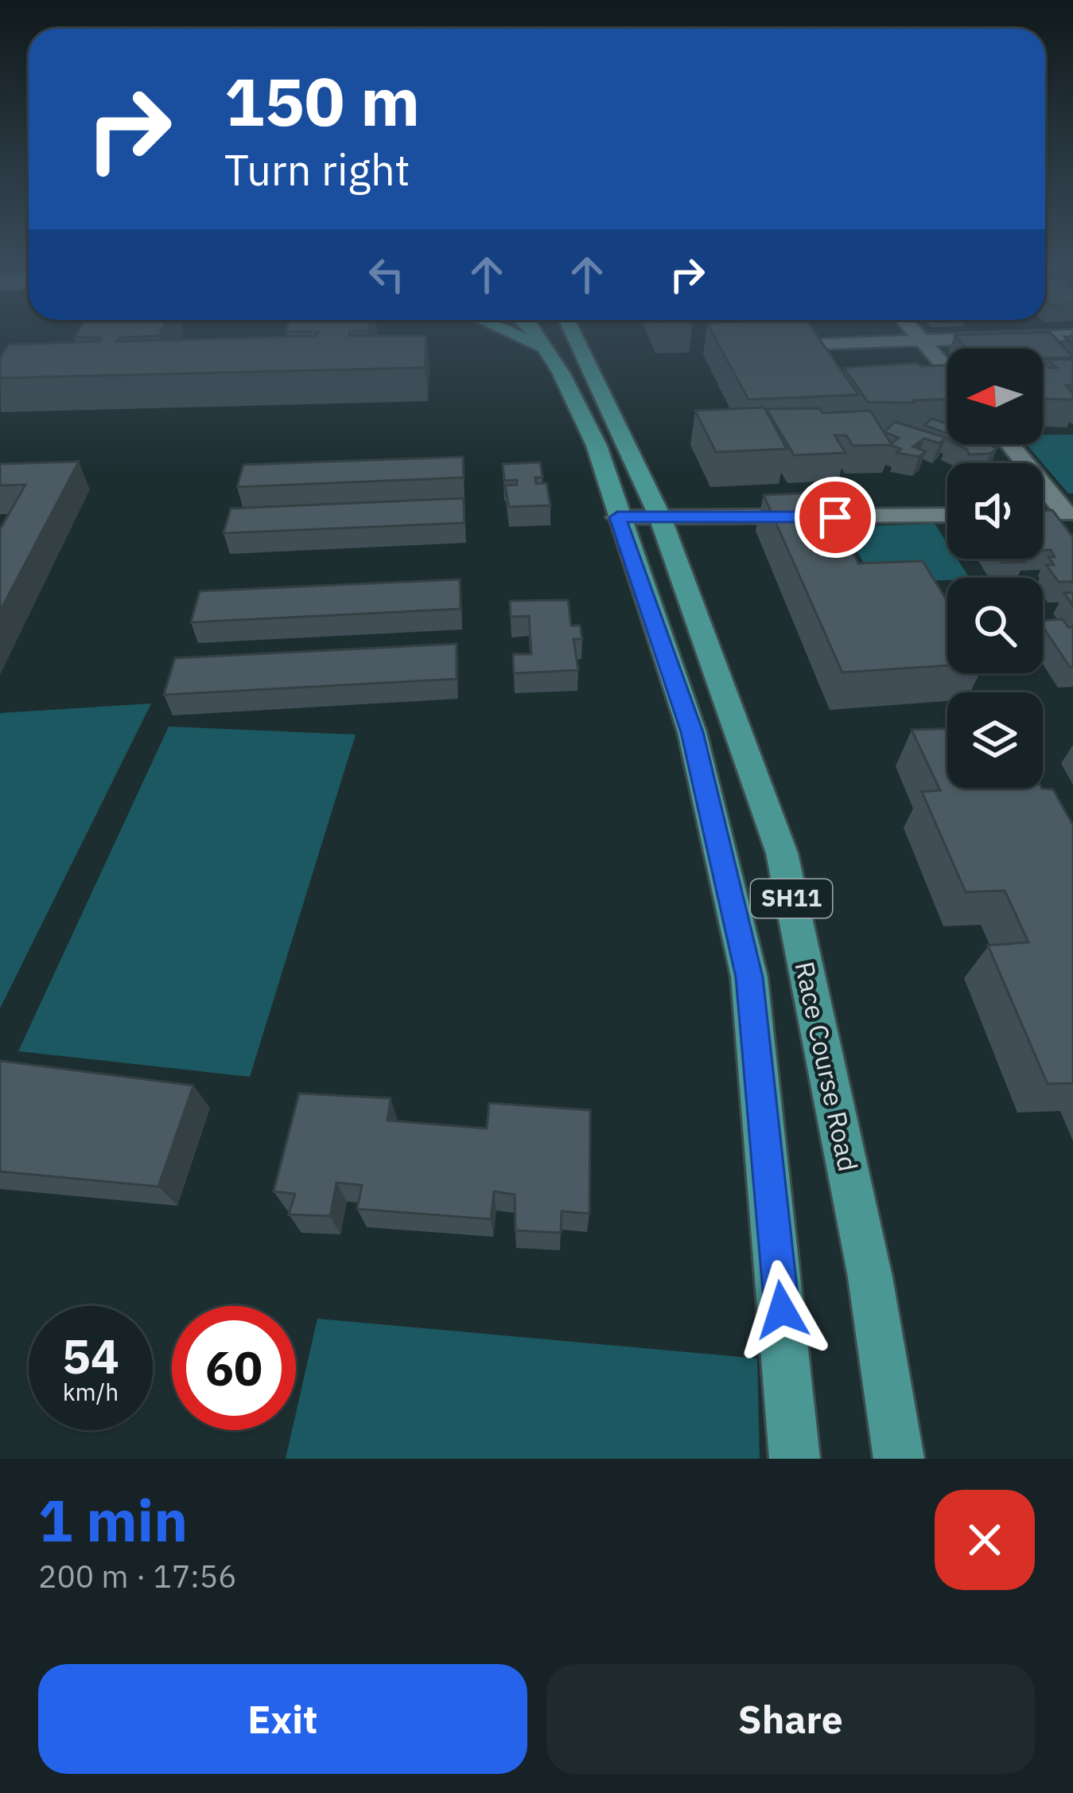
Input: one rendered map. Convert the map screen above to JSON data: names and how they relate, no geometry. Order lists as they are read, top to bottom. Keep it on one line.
{"streets":{"main road":["SH11","Race Course Road"]},"north":"left","page":{"turn":["150 m","Turn right"],"speed":"54 km/h","limit":"60","heading":["1 min","200 m · 17:56"],"buttons":["Exit","Share"]}}
